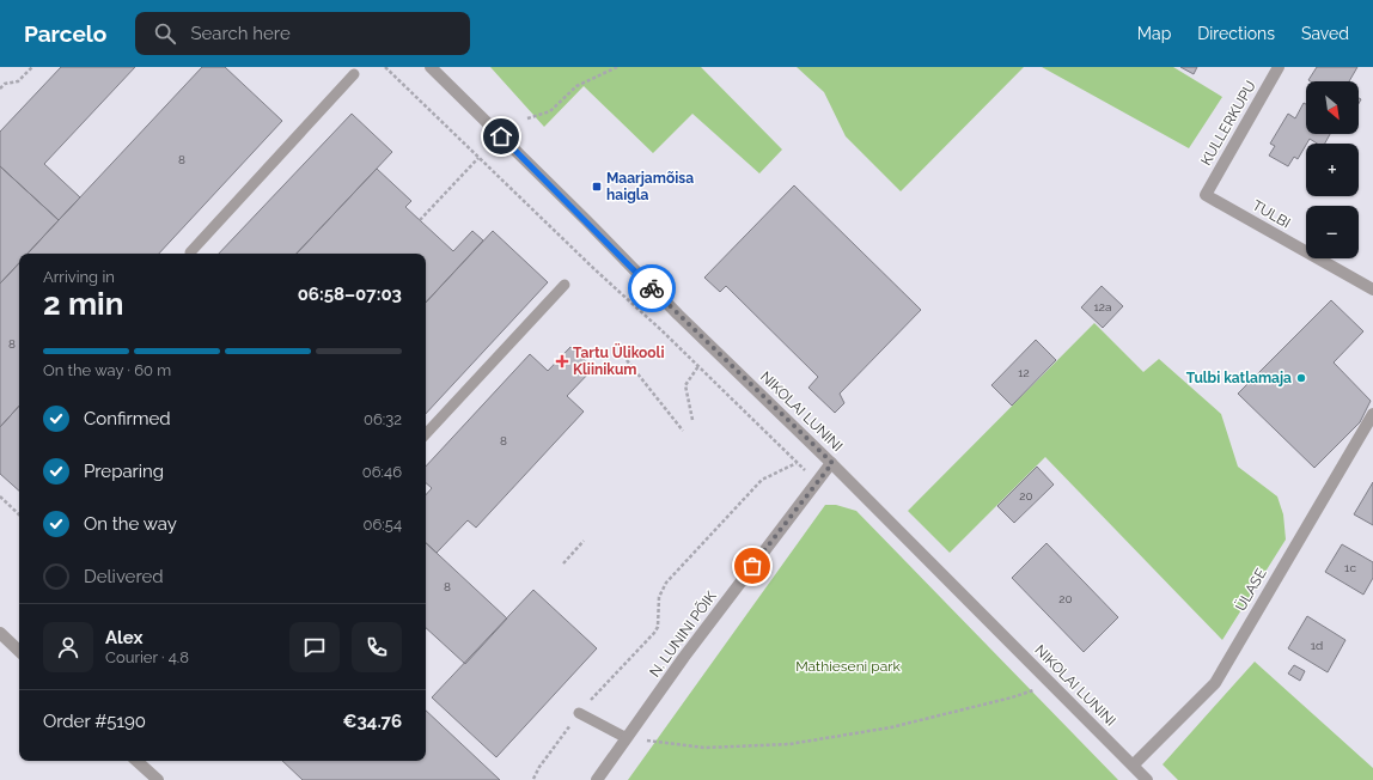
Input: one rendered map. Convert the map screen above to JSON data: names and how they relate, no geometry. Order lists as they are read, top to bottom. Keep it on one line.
{"streets":{"street":["KULLERKUPU","TULBI","NIKOLAI LUNINI","ÜLASE","N. LUNINI PÕIK"]},"crossings":[["KULLERKUPU","TULBI"],["NIKOLAI LUNINI","ÜLASE"],["NIKOLAI LUNINI","N. LUNINI PÕIK"]],"parks":["Mathieseni park"],"places":{"transit":["Maarjamõisa haigla"],"health":["Tartu Ülikooli Kliinikum"],"other":["Tulbi katlamaja"]},"house_numbers":["8","12a","8","12","8","20","1c","8","20","1d"],"north":"bottom right","page":{"header":"Parcelo","search":"Search here","nav":["Map","Directions","Saved"],"map_buttons":["+","−"],"heading":["2 min","Arriving in","06:58–07:03"],"panel":["Alex","Courier · 4.8","Order #5190","€34.76"],"bar":"On the way · 60 m","list":[["Confirmed","06:32"],["Preparing","06:46"],["On the way","06:54"],"Delivered"]}}
